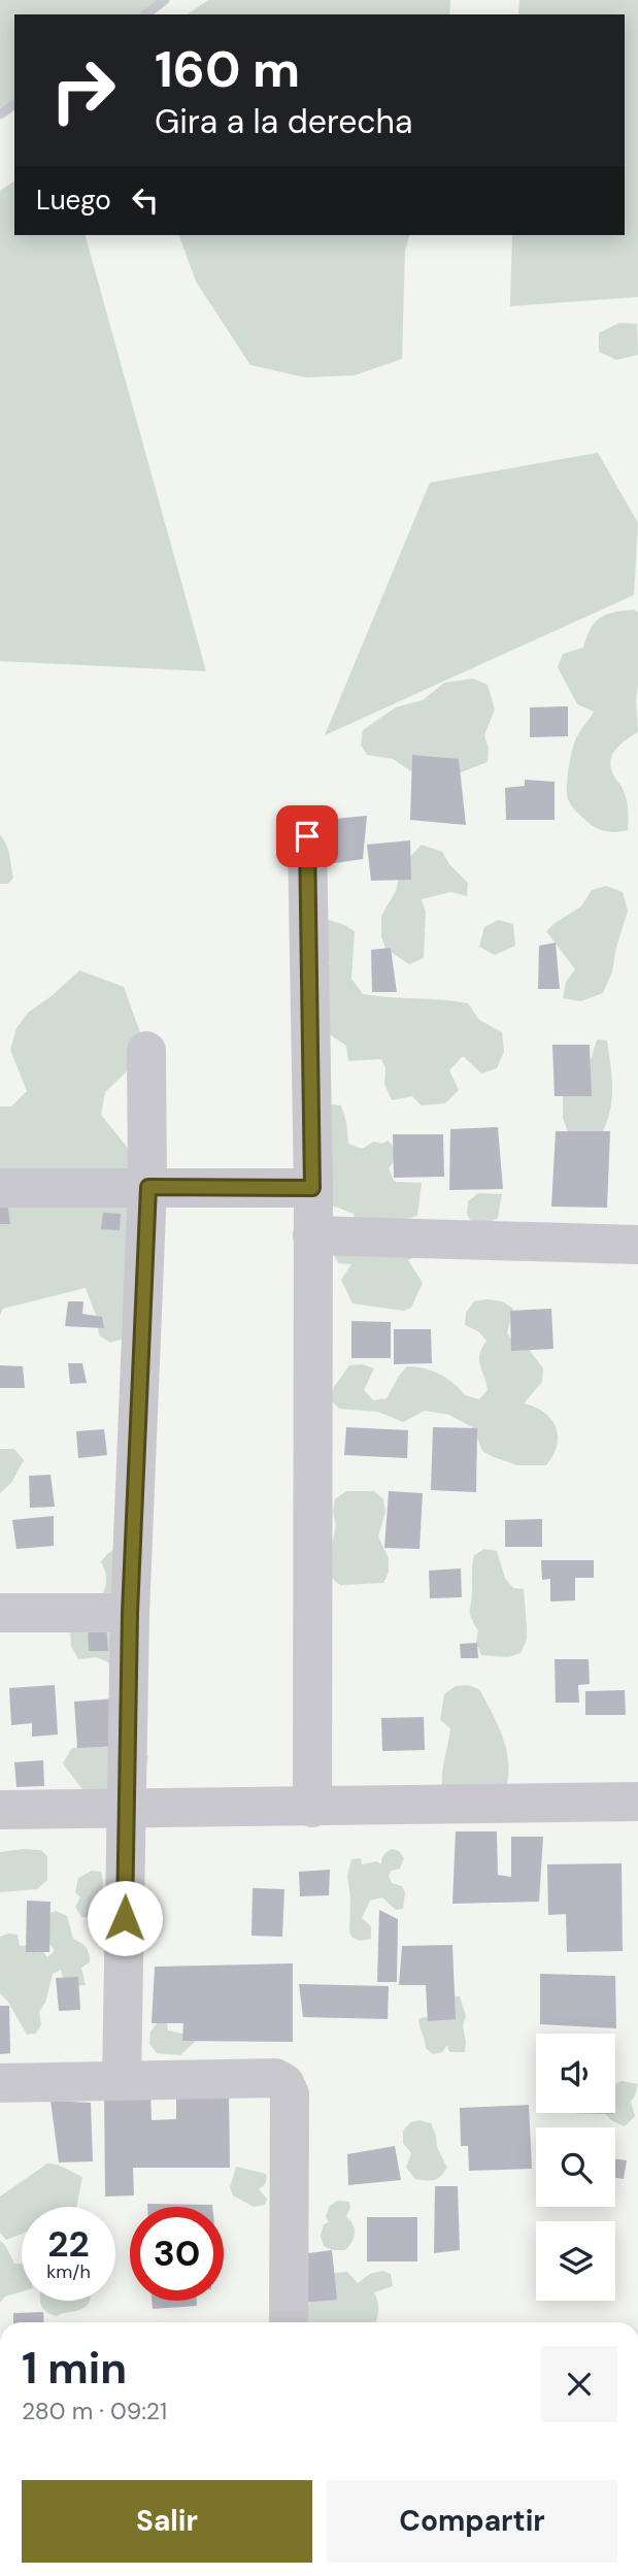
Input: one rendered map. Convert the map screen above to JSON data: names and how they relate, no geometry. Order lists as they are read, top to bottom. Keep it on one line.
{"page":{"turn":["160 m","Gira a la derecha"],"then":"Luego","speed":"22 km/h","limit":"30","heading":["1 min","280 m · 09:21"],"buttons":["Salir","Compartir"]}}
